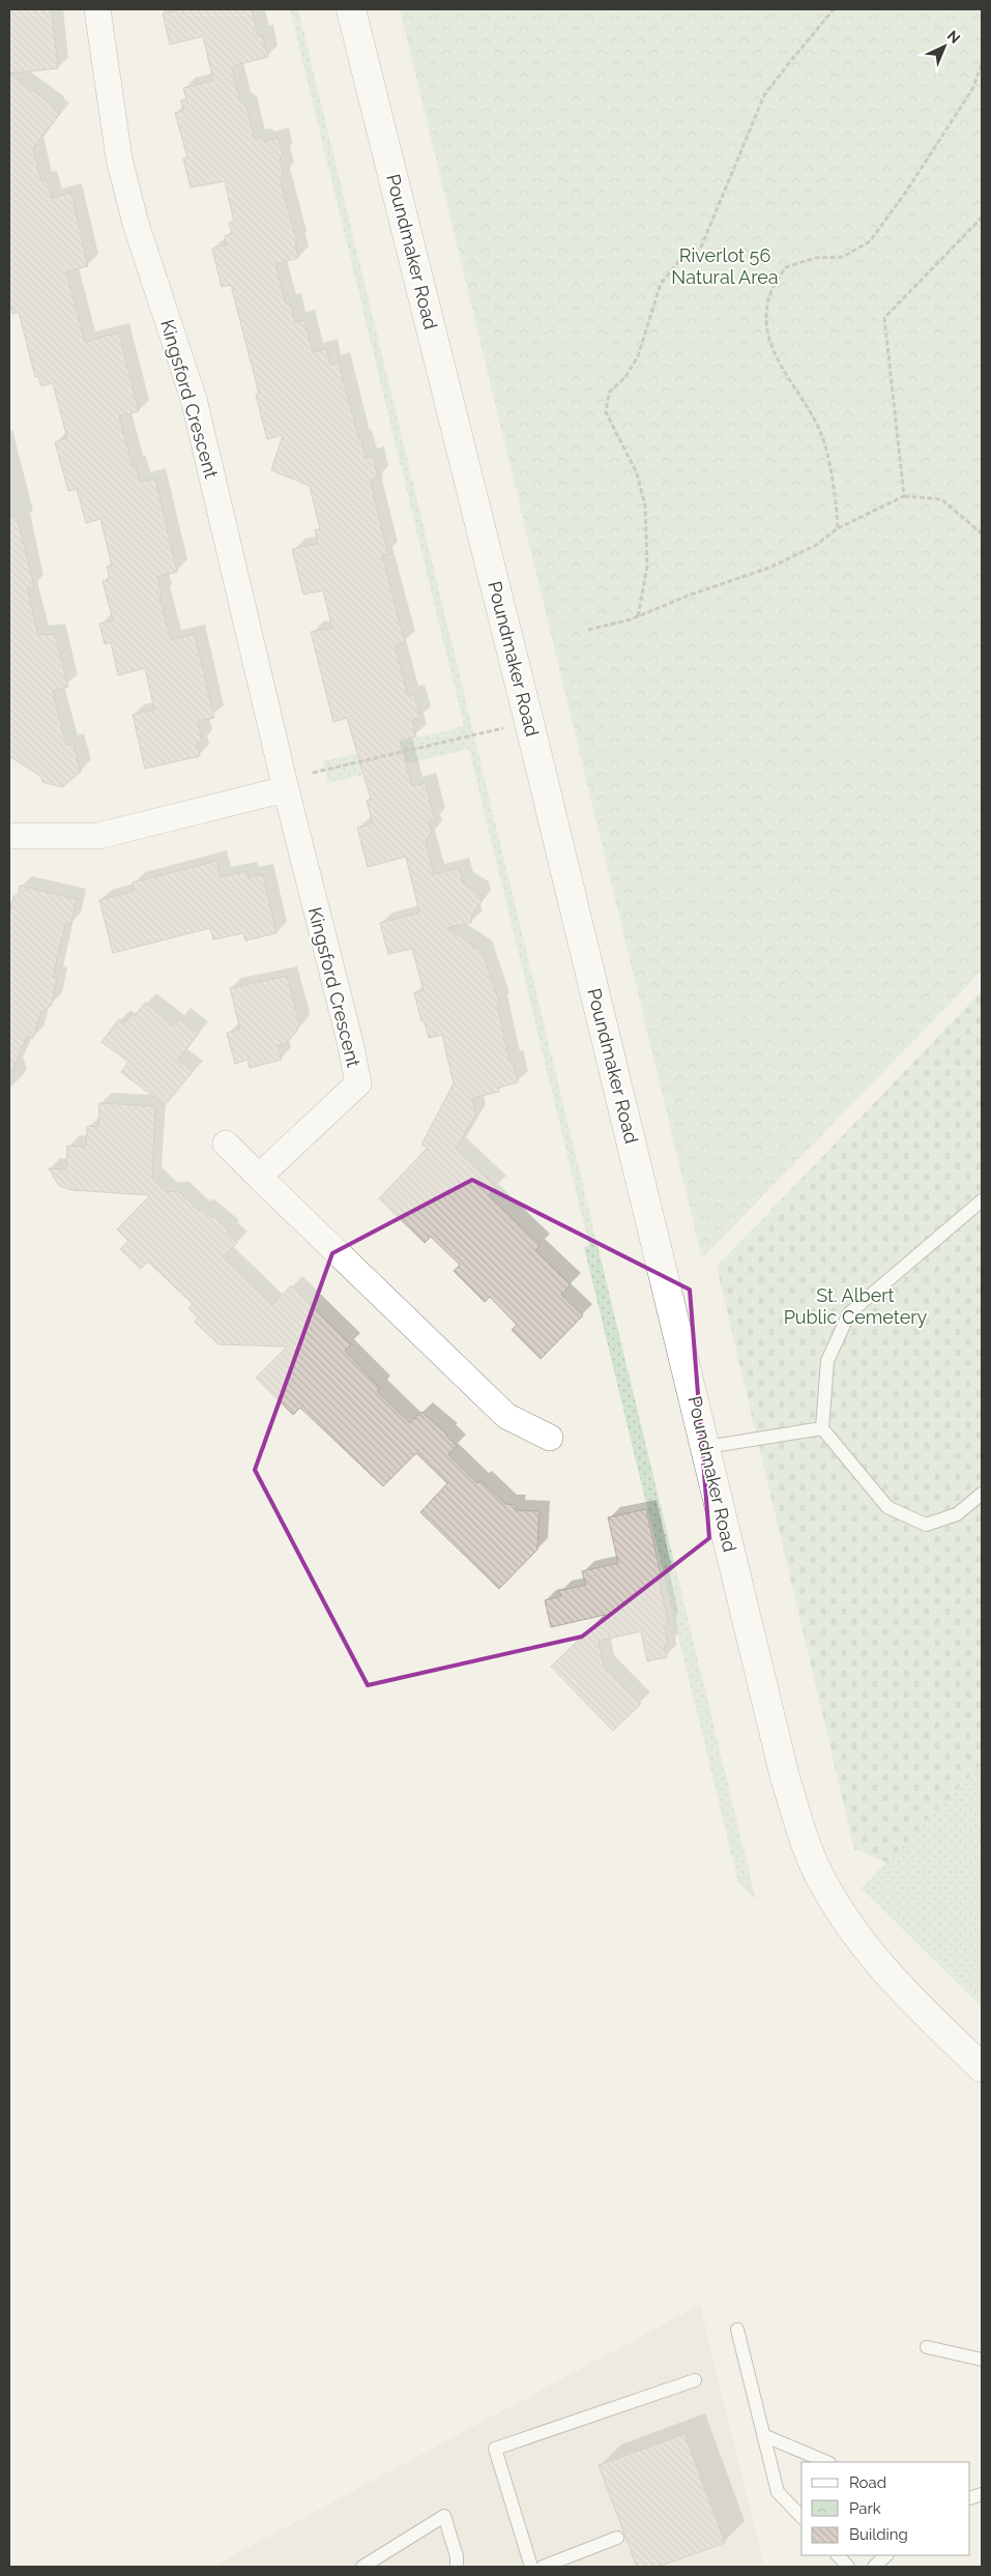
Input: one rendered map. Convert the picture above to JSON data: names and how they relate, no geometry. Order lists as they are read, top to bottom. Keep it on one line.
{"streets":{"street":["Poundmaker Road","Kingsford Crescent"]},"parks":["Riverlot 56 Natural Area","St. Albert Public Cemetery"],"legend":["Road","Park","Building"],"north":"top right"}
